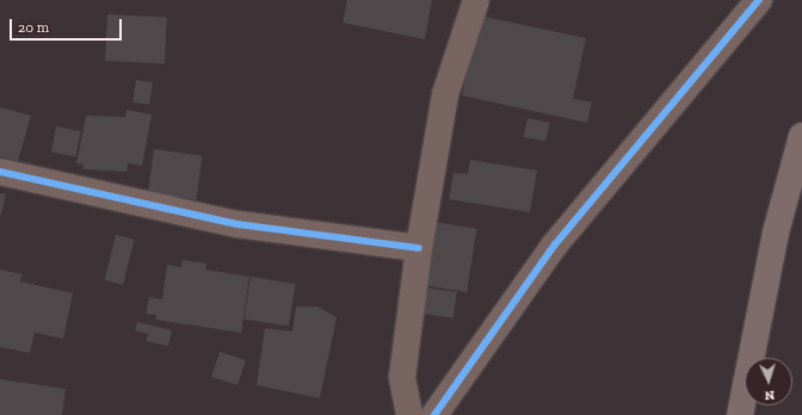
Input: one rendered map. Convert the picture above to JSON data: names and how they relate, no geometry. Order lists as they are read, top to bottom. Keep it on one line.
{"scale_bar":"20 m","north":"bottom"}
